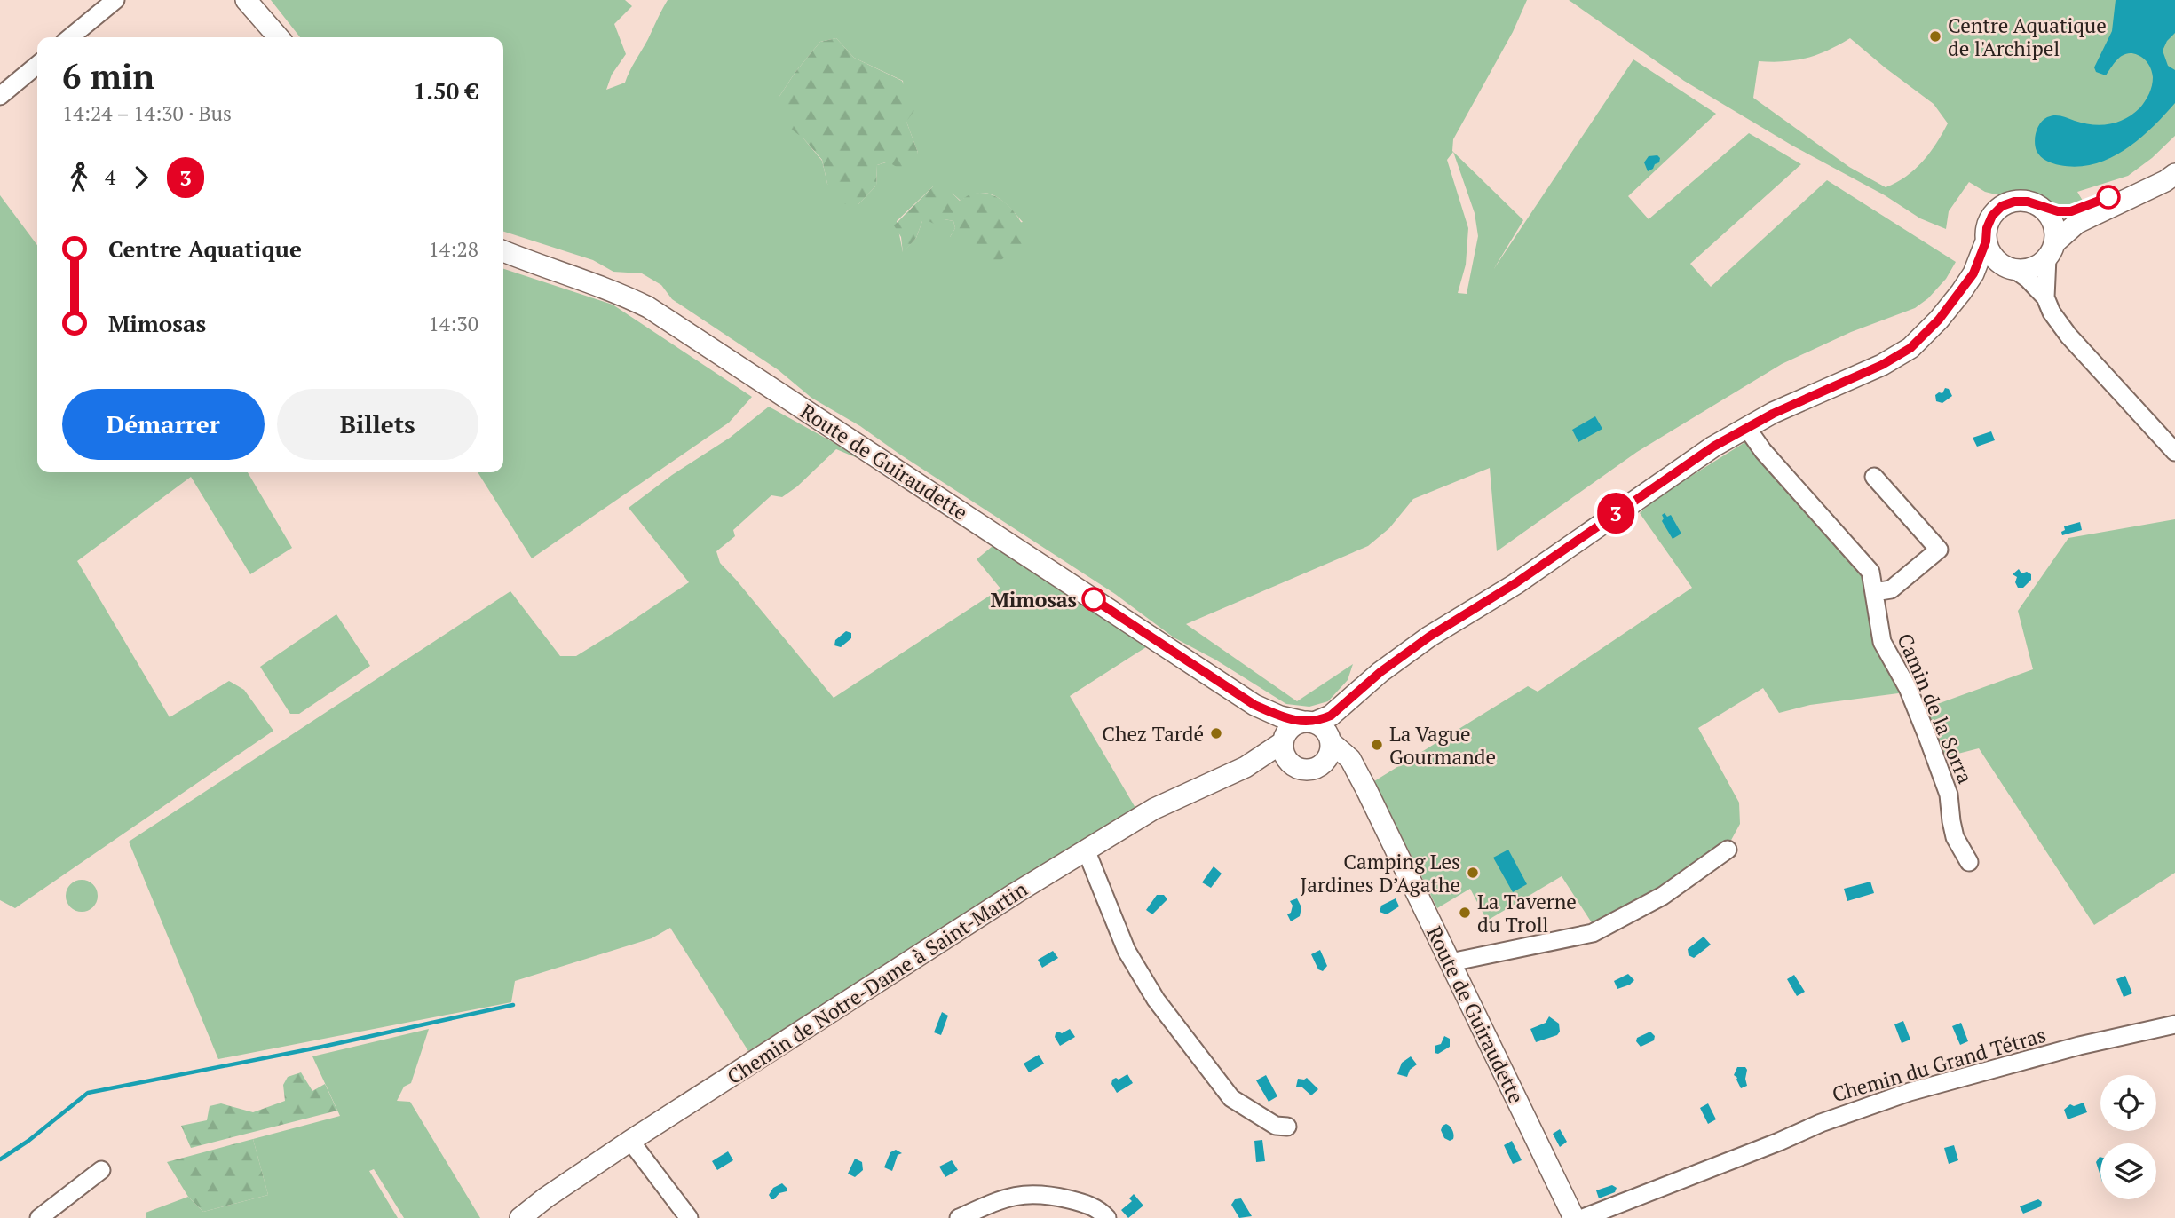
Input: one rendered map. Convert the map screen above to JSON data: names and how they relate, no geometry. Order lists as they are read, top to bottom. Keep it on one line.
{"streets":{"street":["Route de Guiraudette","Camin de la Sorra","Chemin de Notre-Dame à Saint-Martin","Chemin du Grand Tétras"]},"crossings":[["Route de Guiraudette","Chemin de Notre-Dame à Saint-Martin"]],"places":["Centre Aquatique de l'Archipel","Mimosas","Chez Tardé","La Vague Gourmande","Camping Les Jardines D’Agathe","La Taverne du Troll"],"lines":["bus line 3"],"page":{"on_map":"3","heading":["6 min","14:24 – 14:30 · Bus","1.50 €"],"legs":["4","3"],"list":[{"name":"Centre Aquatique","value":"14:28"},{"name":"Mimosas","value":"14:30"}],"buttons":["Démarrer","Billets"]}}
